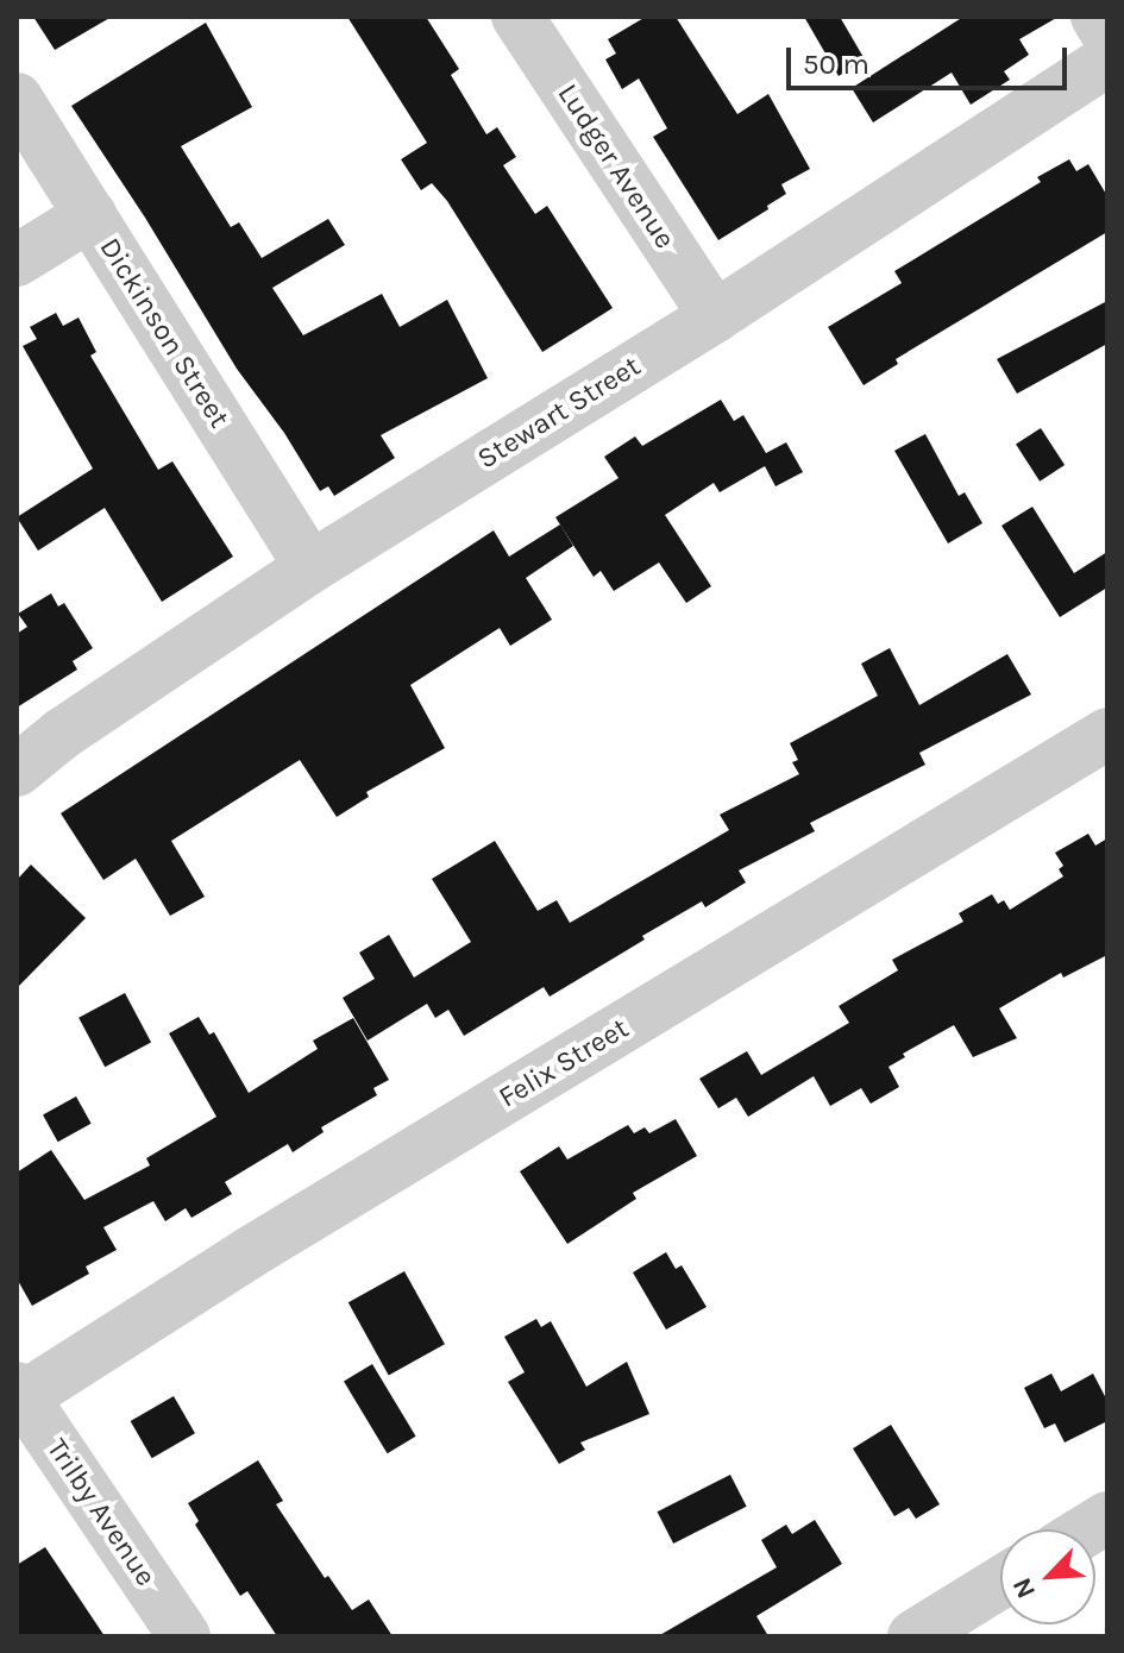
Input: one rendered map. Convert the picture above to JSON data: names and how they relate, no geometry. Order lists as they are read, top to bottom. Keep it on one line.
{"streets":{"street":["Ludger Avenue","Dickinson Street","Stewart Street","Felix Street","Trilby Avenue"]},"crossings":[["Ludger Avenue","Stewart Street"],["Dickinson Street","Stewart Street"],["Felix Street","Trilby Avenue"]],"scale_bar":"50 m","north":"bottom left"}
